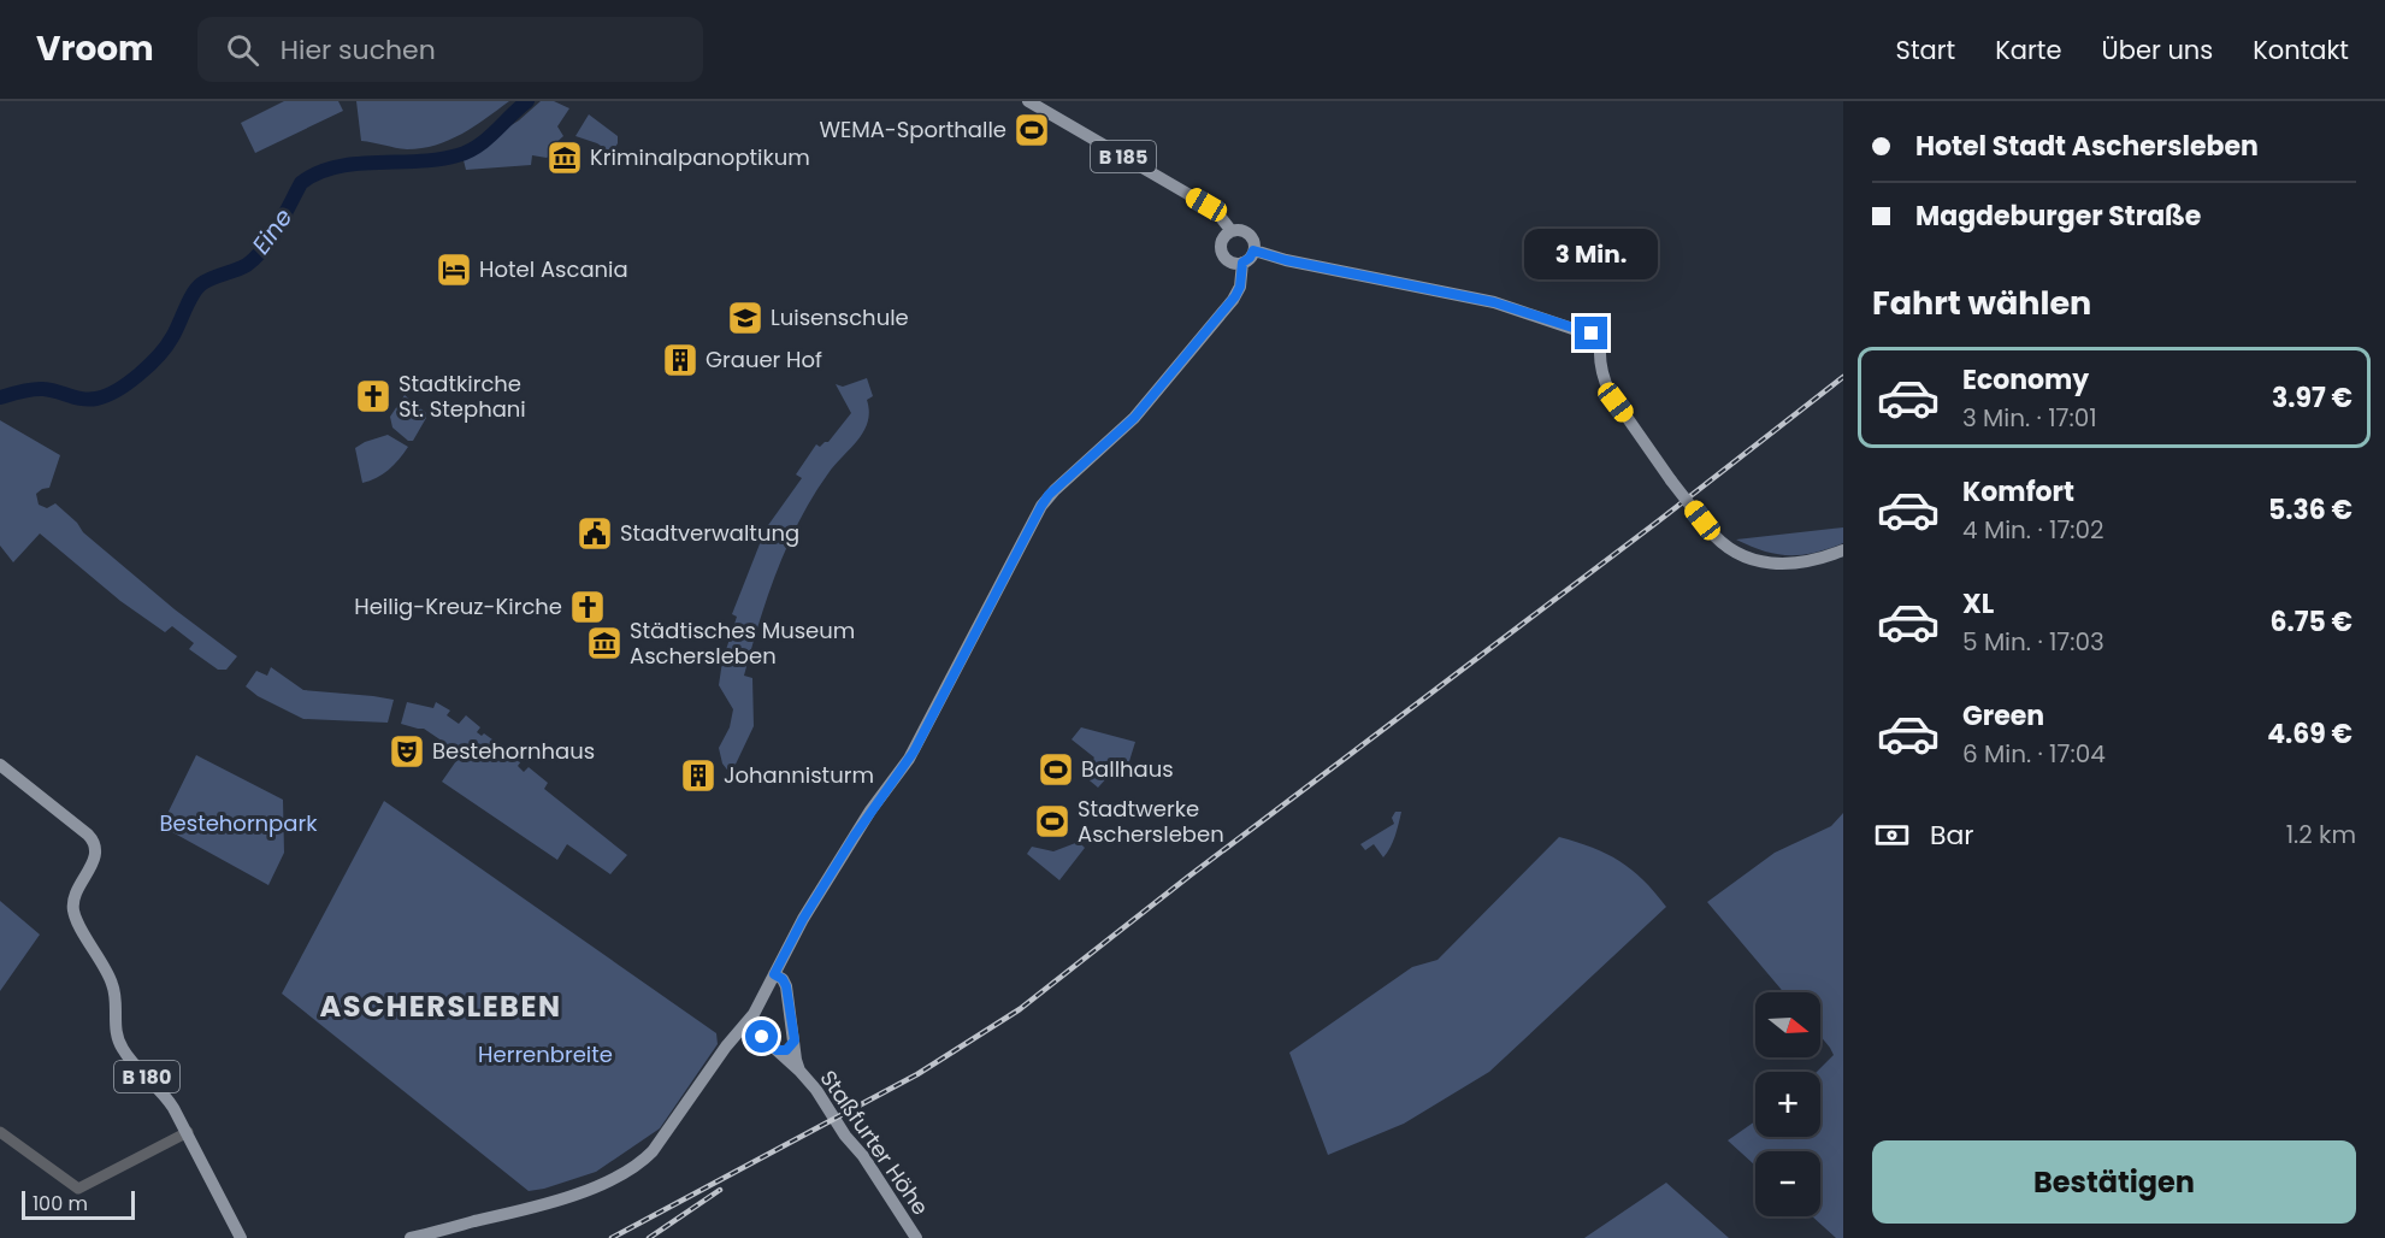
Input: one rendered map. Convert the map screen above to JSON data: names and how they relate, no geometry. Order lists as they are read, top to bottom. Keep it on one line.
{"streets":{"main road":["B 185","B 180","Staßfurter Höhe"]},"districts":["ASCHERSLEBEN"],"water":["Eine"],"parks":["Bestehornpark","Herrenbreite"],"places":{"sports":["WEMA-Sporthalle","Ballhaus","Stadtwerke Aschersleben"],"museum":["Kriminalpanoptikum","Städtisches Museum Aschersleben"],"hotel":["Hotel Ascania"],"school or university":["Luisenschule"],"building":["Grauer Hof","Johannisturm"],"church":["Stadtkirche St. Stephani","Heilig-Kreuz-Kirche"],"public building":["Stadtverwaltung"],"theatre":["Bestehornhaus"]},"scale_bar":"100 m","north":"right","page":{"header":"Vroom","search":"Hier suchen","nav":["Start","Karte","Über uns","Kontakt"],"banner":["Hotel Stadt Aschersleben","Magdeburger Straße"],"bubble":"3 Min.","heading":"Fahrt wählen","list":[{"name":"Economy","note":"3 Min. · 17:01","value":"3.97 €"},{"name":"Komfort","note":"4 Min. · 17:02","value":"5.36 €"},{"name":"XL","note":"5 Min. · 17:03","value":"6.75 €"},{"name":"Green","note":"6 Min. · 17:04","value":"4.69 €"}],"pay":["Bar","1.2 km"],"map_buttons":["+","−"],"buttons":"Bestätigen","scale":"100 m"}}
